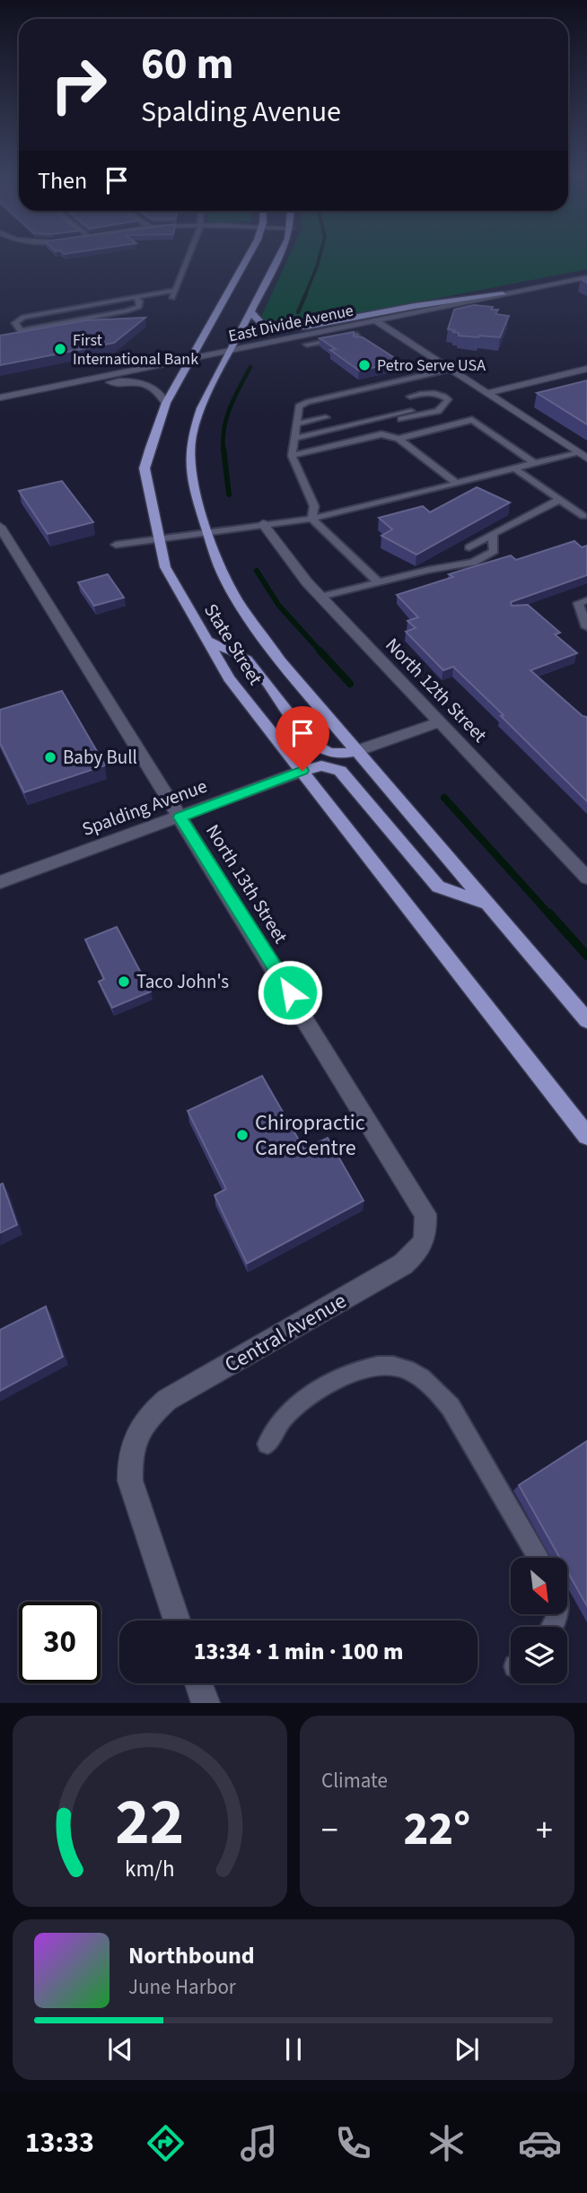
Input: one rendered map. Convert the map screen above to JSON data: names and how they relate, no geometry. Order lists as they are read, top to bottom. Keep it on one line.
{"streets":{"main road":["State Street"],"street":["East Divide Avenue","North 12th Street","Spalding Avenue","North 13th Street","Central Avenue"]},"crossings":[["East Divide Avenue","State Street"],["State Street","Spalding Avenue"],["Spalding Avenue","North 13th Street"],["North 13th Street","Central Avenue"]],"places":["First International Bank","Petro Serve USA","Baby Bull","Taco John's","Chiropractic CareCentre"],"north":"bottom right","page":{"turn":["60 m","Spalding Avenue"],"then":"Then","limit":"30","trip":"13:34 · 1 min · 100 m","tile":"Climate","heat":["−","22°","+"],"song":["Northbound","June Harbor"],"tabs":"13:33","gauge":["22","km/h"]}}
